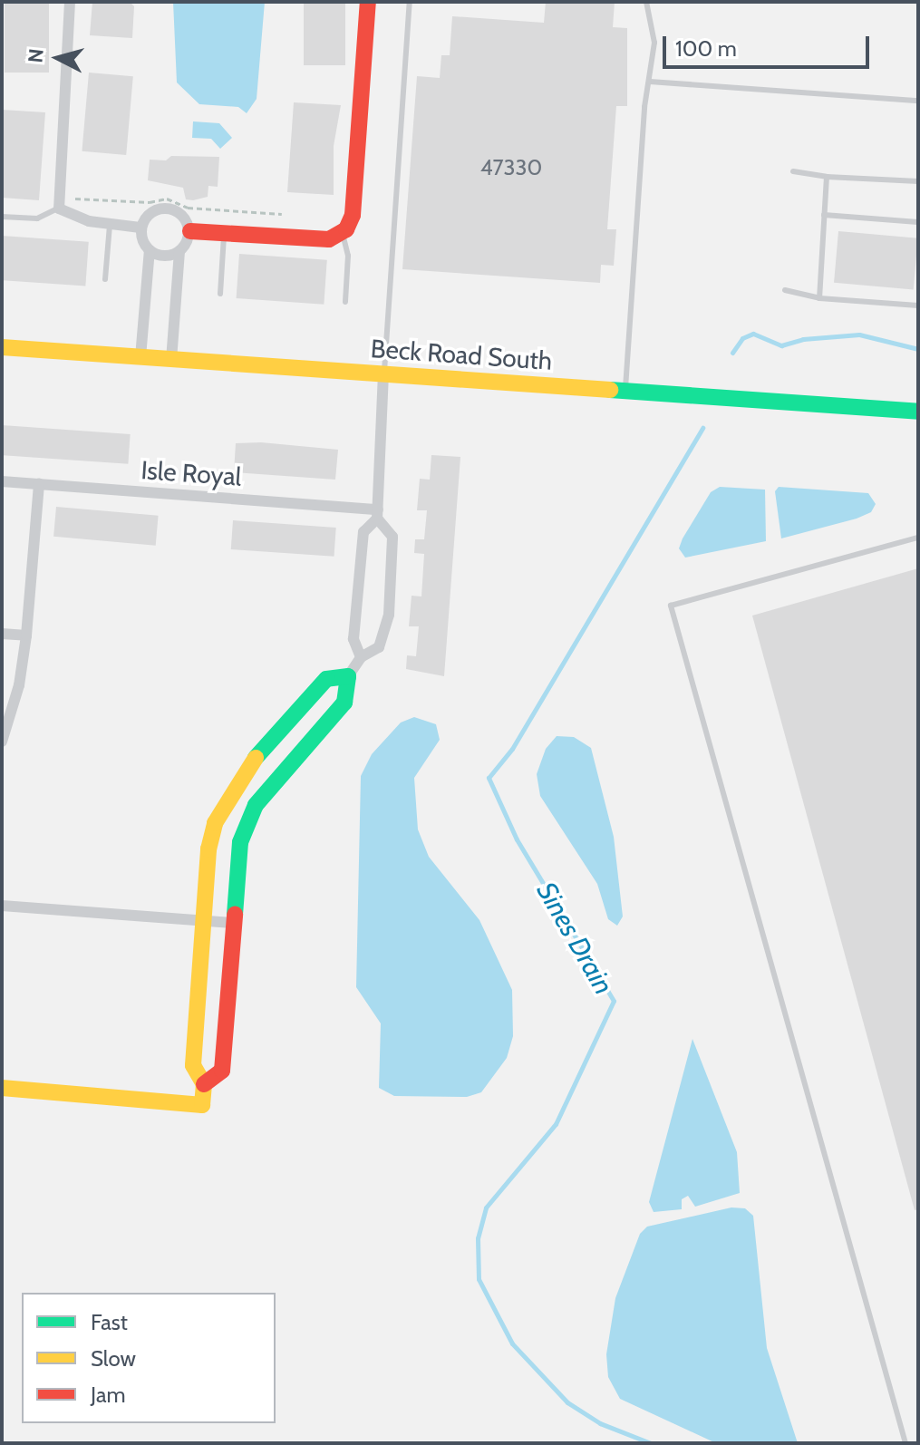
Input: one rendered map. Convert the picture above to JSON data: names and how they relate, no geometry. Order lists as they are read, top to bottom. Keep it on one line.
{"streets":{"street":["Beck Road South","Isle Royal"]},"water":["Sines Drain"],"house_numbers":["47330"],"legend":["Fast","Slow","Jam"],"scale_bar":"100 m","north":"left"}
